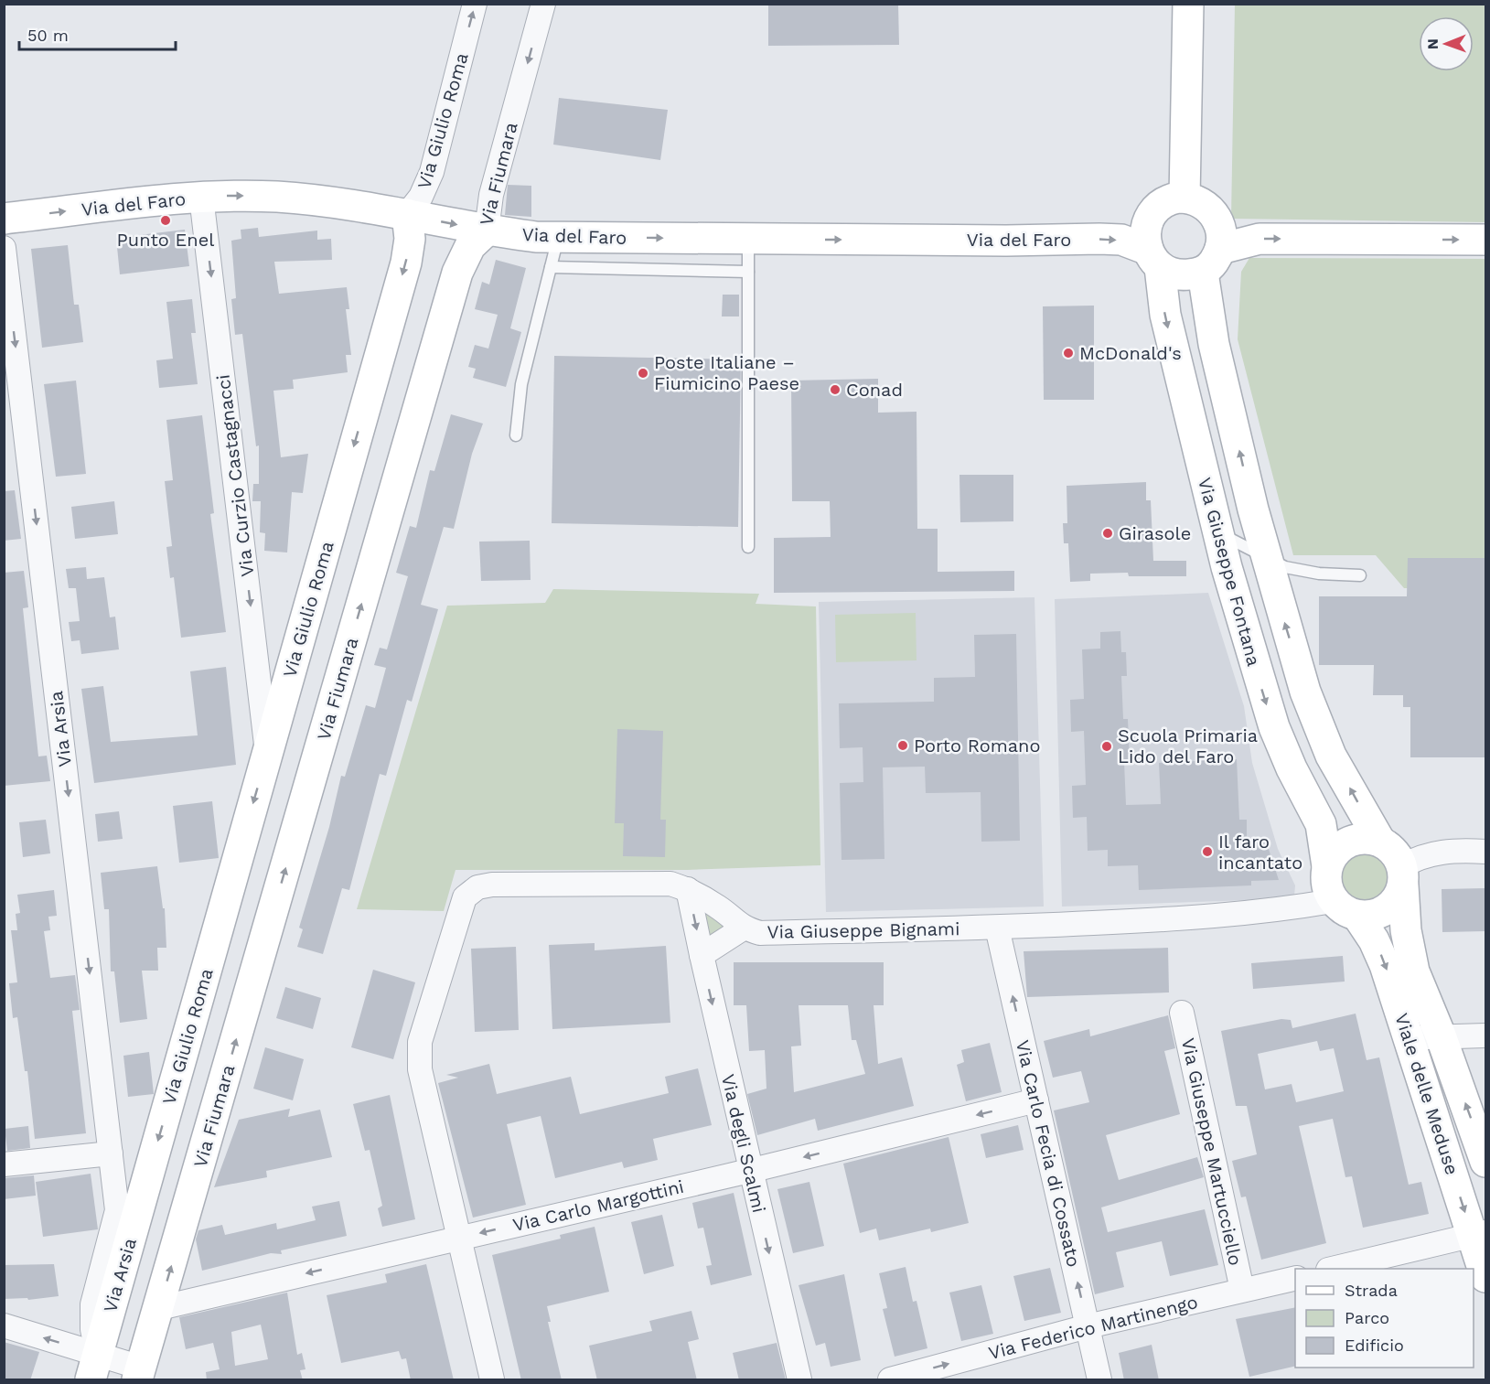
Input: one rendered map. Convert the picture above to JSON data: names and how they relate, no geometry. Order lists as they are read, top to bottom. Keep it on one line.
{"streets":{"street":["Via Giulio Roma","Via Fiumara","Via del Faro","Via Curzio Castagnacci","Via Giuseppe Fontana","Via Arsia","Via Giuseppe Bignami","Viale delle Meduse","Via degli Scalmi","Via Giuseppe Martucciello","Via Carlo Fecia di Cossato","Via Carlo Margottini","Via Federico Martinengo"]},"crossings":[["Via Giulio Roma","Via del Faro"],["Via Giulio Roma","Via Curzio Castagnacci"],["Via Giulio Roma","Via Arsia"],["Via Fiumara","Via del Faro"],["Via Fiumara","Via Carlo Margottini"],["Via del Faro","Via Curzio Castagnacci"],["Via del Faro","Via Giuseppe Fontana"],["Via Giuseppe Fontana","Via Giuseppe Bignami"],["Via Giuseppe Fontana","Viale delle Meduse"],["Via Giuseppe Bignami","Viale delle Meduse"],["Via Giuseppe Bignami","Via degli Scalmi"],["Via Giuseppe Bignami","Via Carlo Fecia di Cossato"],["Via Giuseppe Bignami","Via Carlo Margottini"],["Via degli Scalmi","Via Carlo Margottini"],["Via Giuseppe Martucciello","Via Federico Martinengo"],["Via Carlo Fecia di Cossato","Via Carlo Margottini"],["Via Carlo Fecia di Cossato","Via Federico Martinengo"]],"one_way":["Via del Faro","Via Curzio Castagnacci","Via Arsia","Via degli Scalmi","Via Carlo Fecia di Cossato","Via Carlo Margottini","Via Federico Martinengo"],"places":["Punto Enel","McDonald's","Poste Italiane – Fiumicino Paese","Conad","Girasole","Porto Romano","Scuola Primaria Lido del Faro","Il faro incantato"],"legend":["Strada","Parco","Edificio"],"scale_bar":"50 m","north":"left"}
